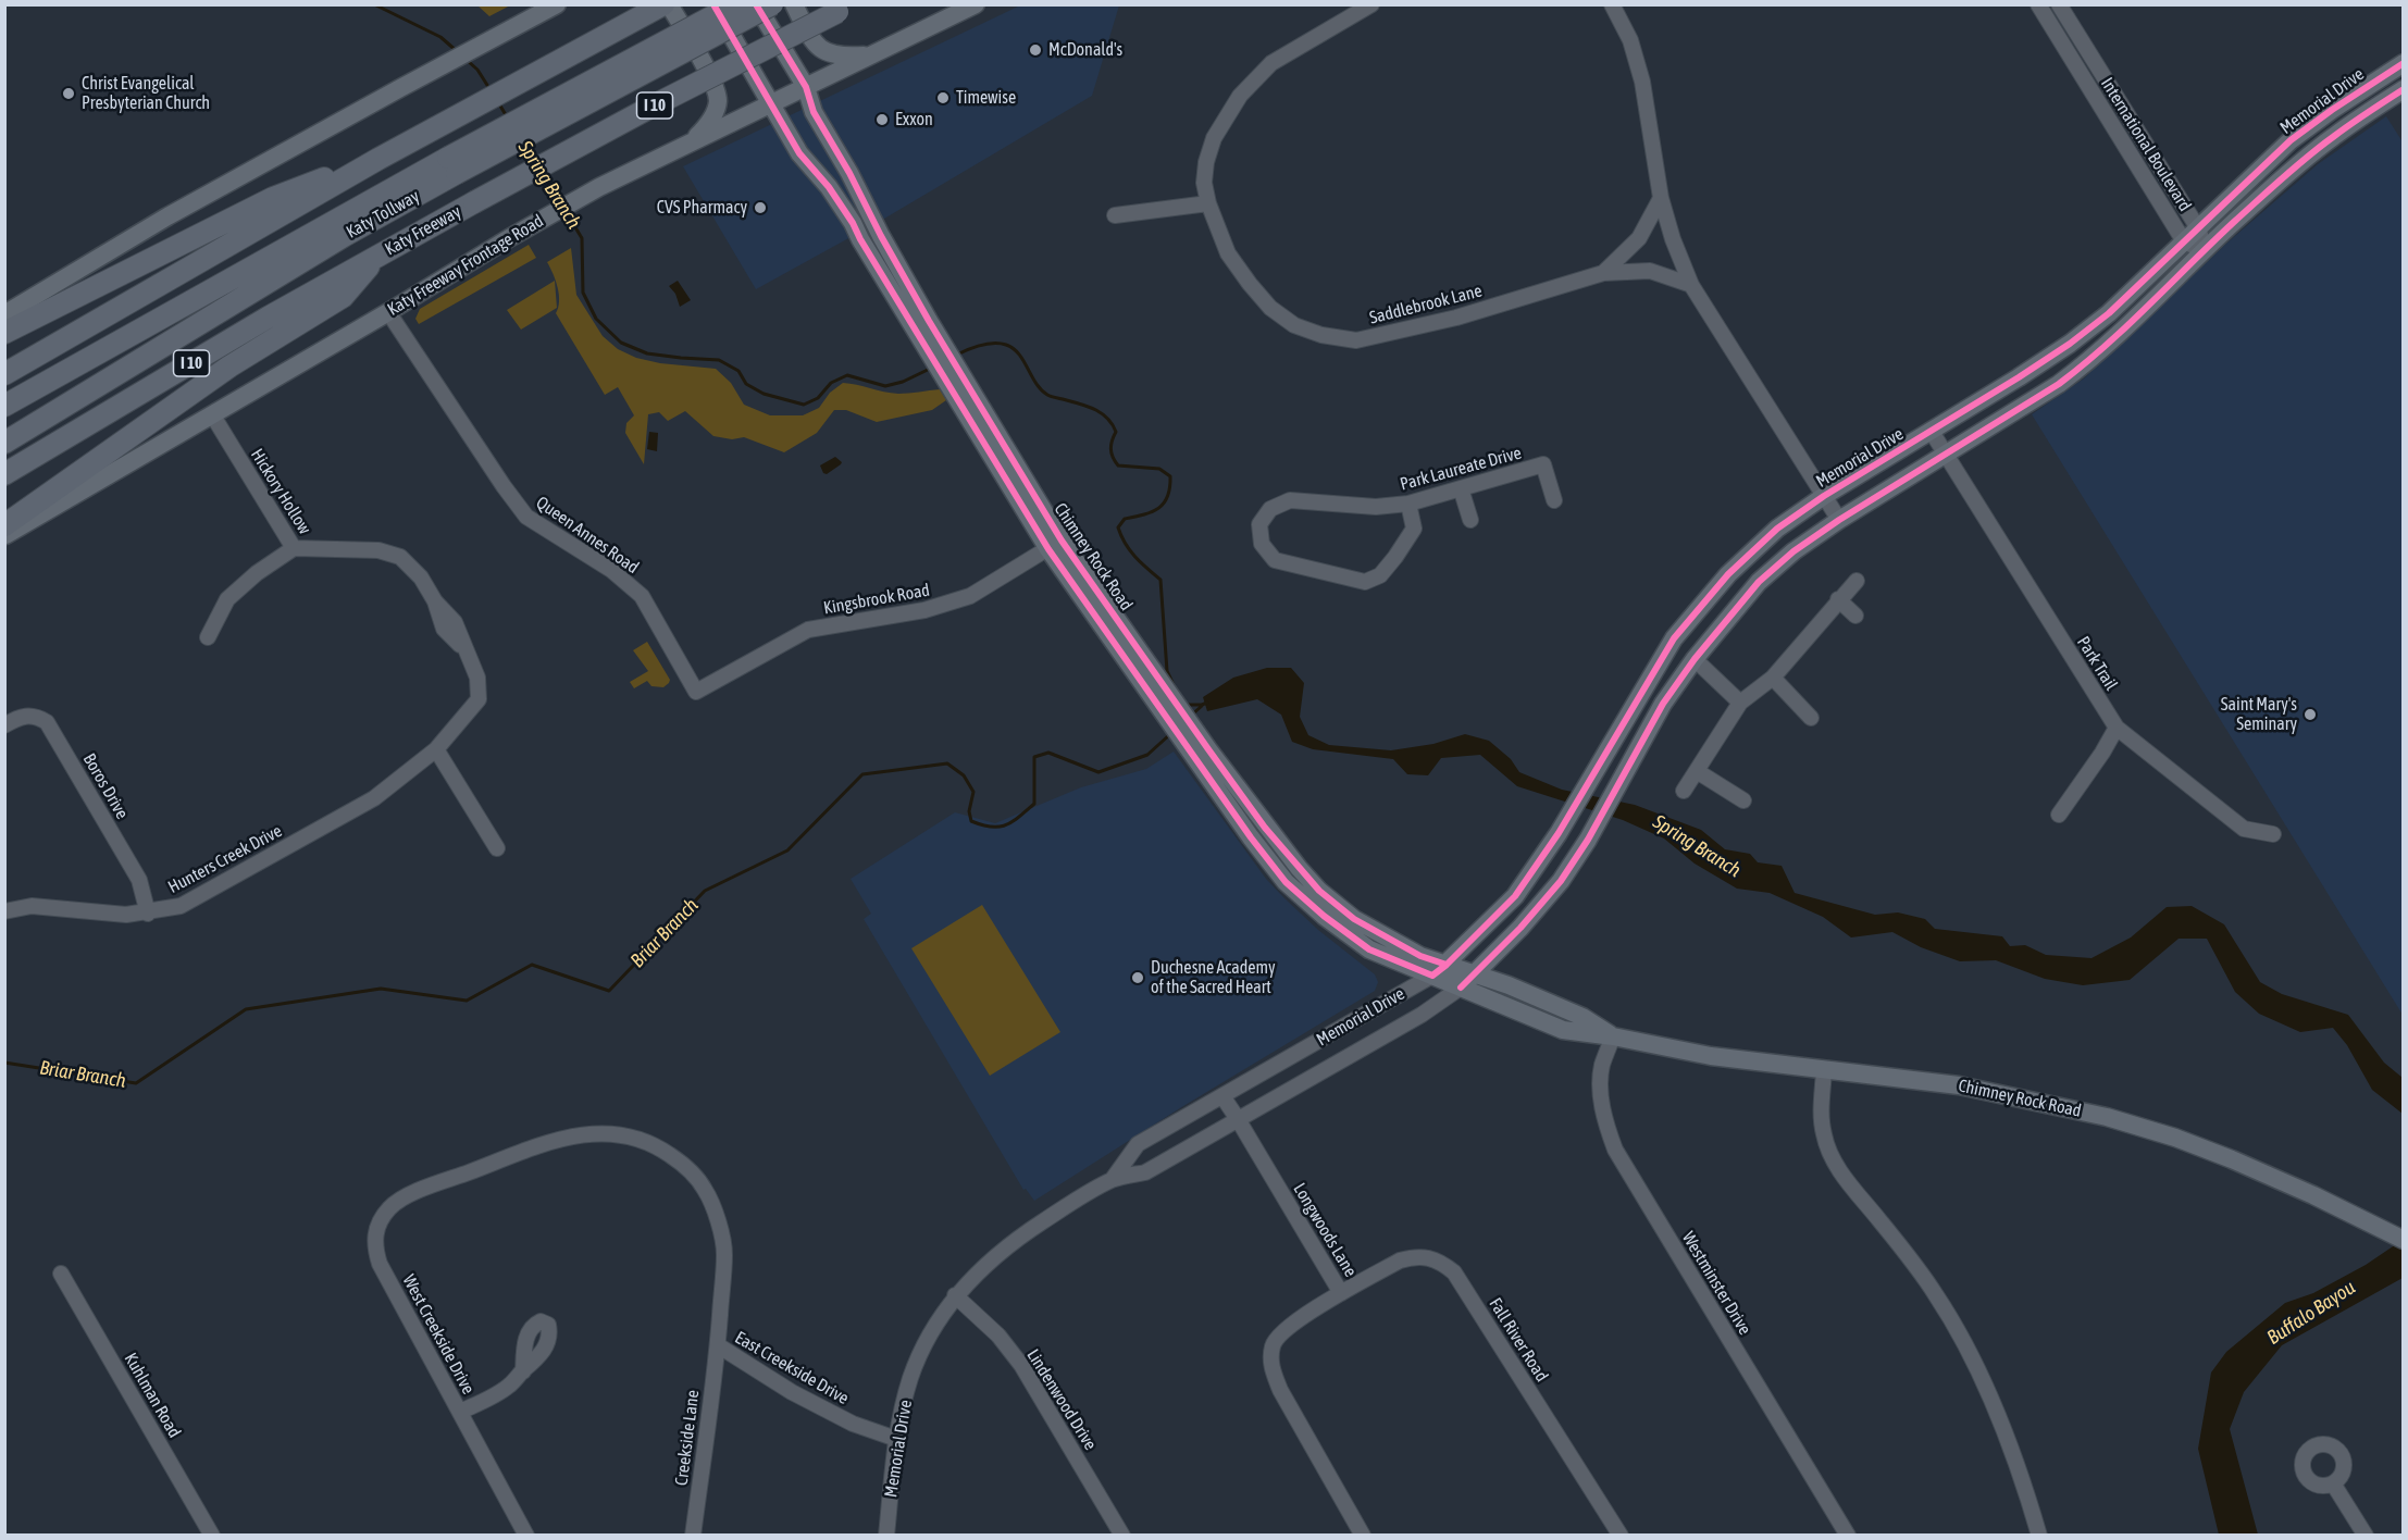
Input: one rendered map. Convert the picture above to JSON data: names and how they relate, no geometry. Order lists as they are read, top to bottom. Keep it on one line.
{"streets":{"highway":["I 10","Katy Tollway","Katy Freeway"],"main road":["Memorial Drive","Katy Freeway Frontage Road","Chimney Rock Road"],"street":["International Boulevard","Saddlebrook Lane","Park Laureate Drive","Hickory Hollow","Queen Annes Road","Kingsbrook Road","Park Trail","Boros Drive","Hunters Creek Drive","Longwoods Lane","Westminster Drive","West Creekside Drive","Fall River Road","East Creekside Drive","Kuhlman Road","Lindenwood Drive","Creekside Lane"]},"crossings":[["Memorial Drive","International Boulevard"],["Memorial Drive","Chimney Rock Road"],["Memorial Drive","Park Trail"],["Memorial Drive","Longwoods Lane"],["Memorial Drive","East Creekside Drive"],["Memorial Drive","Lindenwood Drive"],["Katy Freeway Frontage Road","Hickory Hollow"],["Katy Freeway Frontage Road","Queen Annes Road"],["Katy Freeway Frontage Road","Chimney Rock Road"],["Hickory Hollow","Hunters Creek Drive"],["Queen Annes Road","Kingsbrook Road"],["Chimney Rock Road","Kingsbrook Road"],["Chimney Rock Road","Westminster Drive"],["Boros Drive","Hunters Creek Drive"],["Longwoods Lane","Fall River Road"],["West Creekside Drive","East Creekside Drive"],["East Creekside Drive","Creekside Lane"]],"water":["Spring Branch","Briar Branch","Buffalo Bayou"],"places":["McDonald's","Christ Evangelical Presbyterian Church","Timewise","Exxon","CVS Pharmacy","Saint Mary's Seminary","Duchesne Academy of the Sacred Heart"]}
